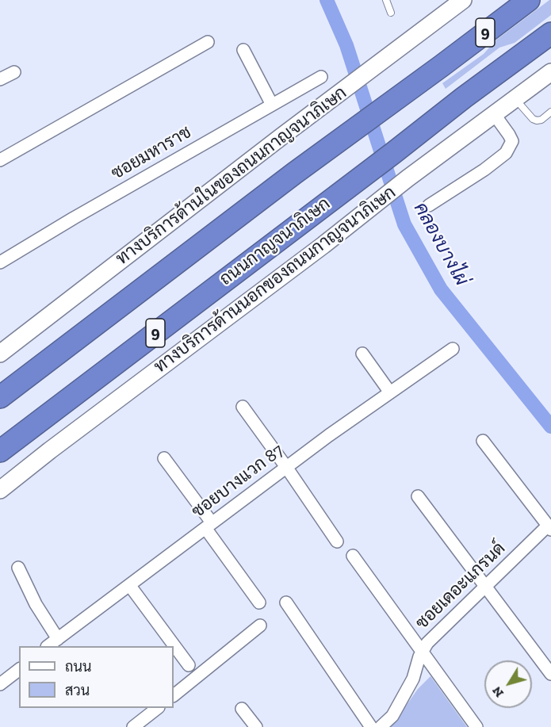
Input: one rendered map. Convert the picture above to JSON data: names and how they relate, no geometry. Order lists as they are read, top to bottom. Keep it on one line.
{"streets":{"highway":["9","ถนนกาญจนาภิเษก"],"main road":["ทางบริการด้านในของถนนกาญจนาภิเษก","ทางบริการด้านนอกของถนนกาญจนาภิเษก"],"street":["ซอยมหาราช","ซอยบางแวก 87","ซอยเดอะแกรนด์"]},"water":["คลองบางไผ่"],"legend":["ถนน","สวน"],"north":"bottom left"}
